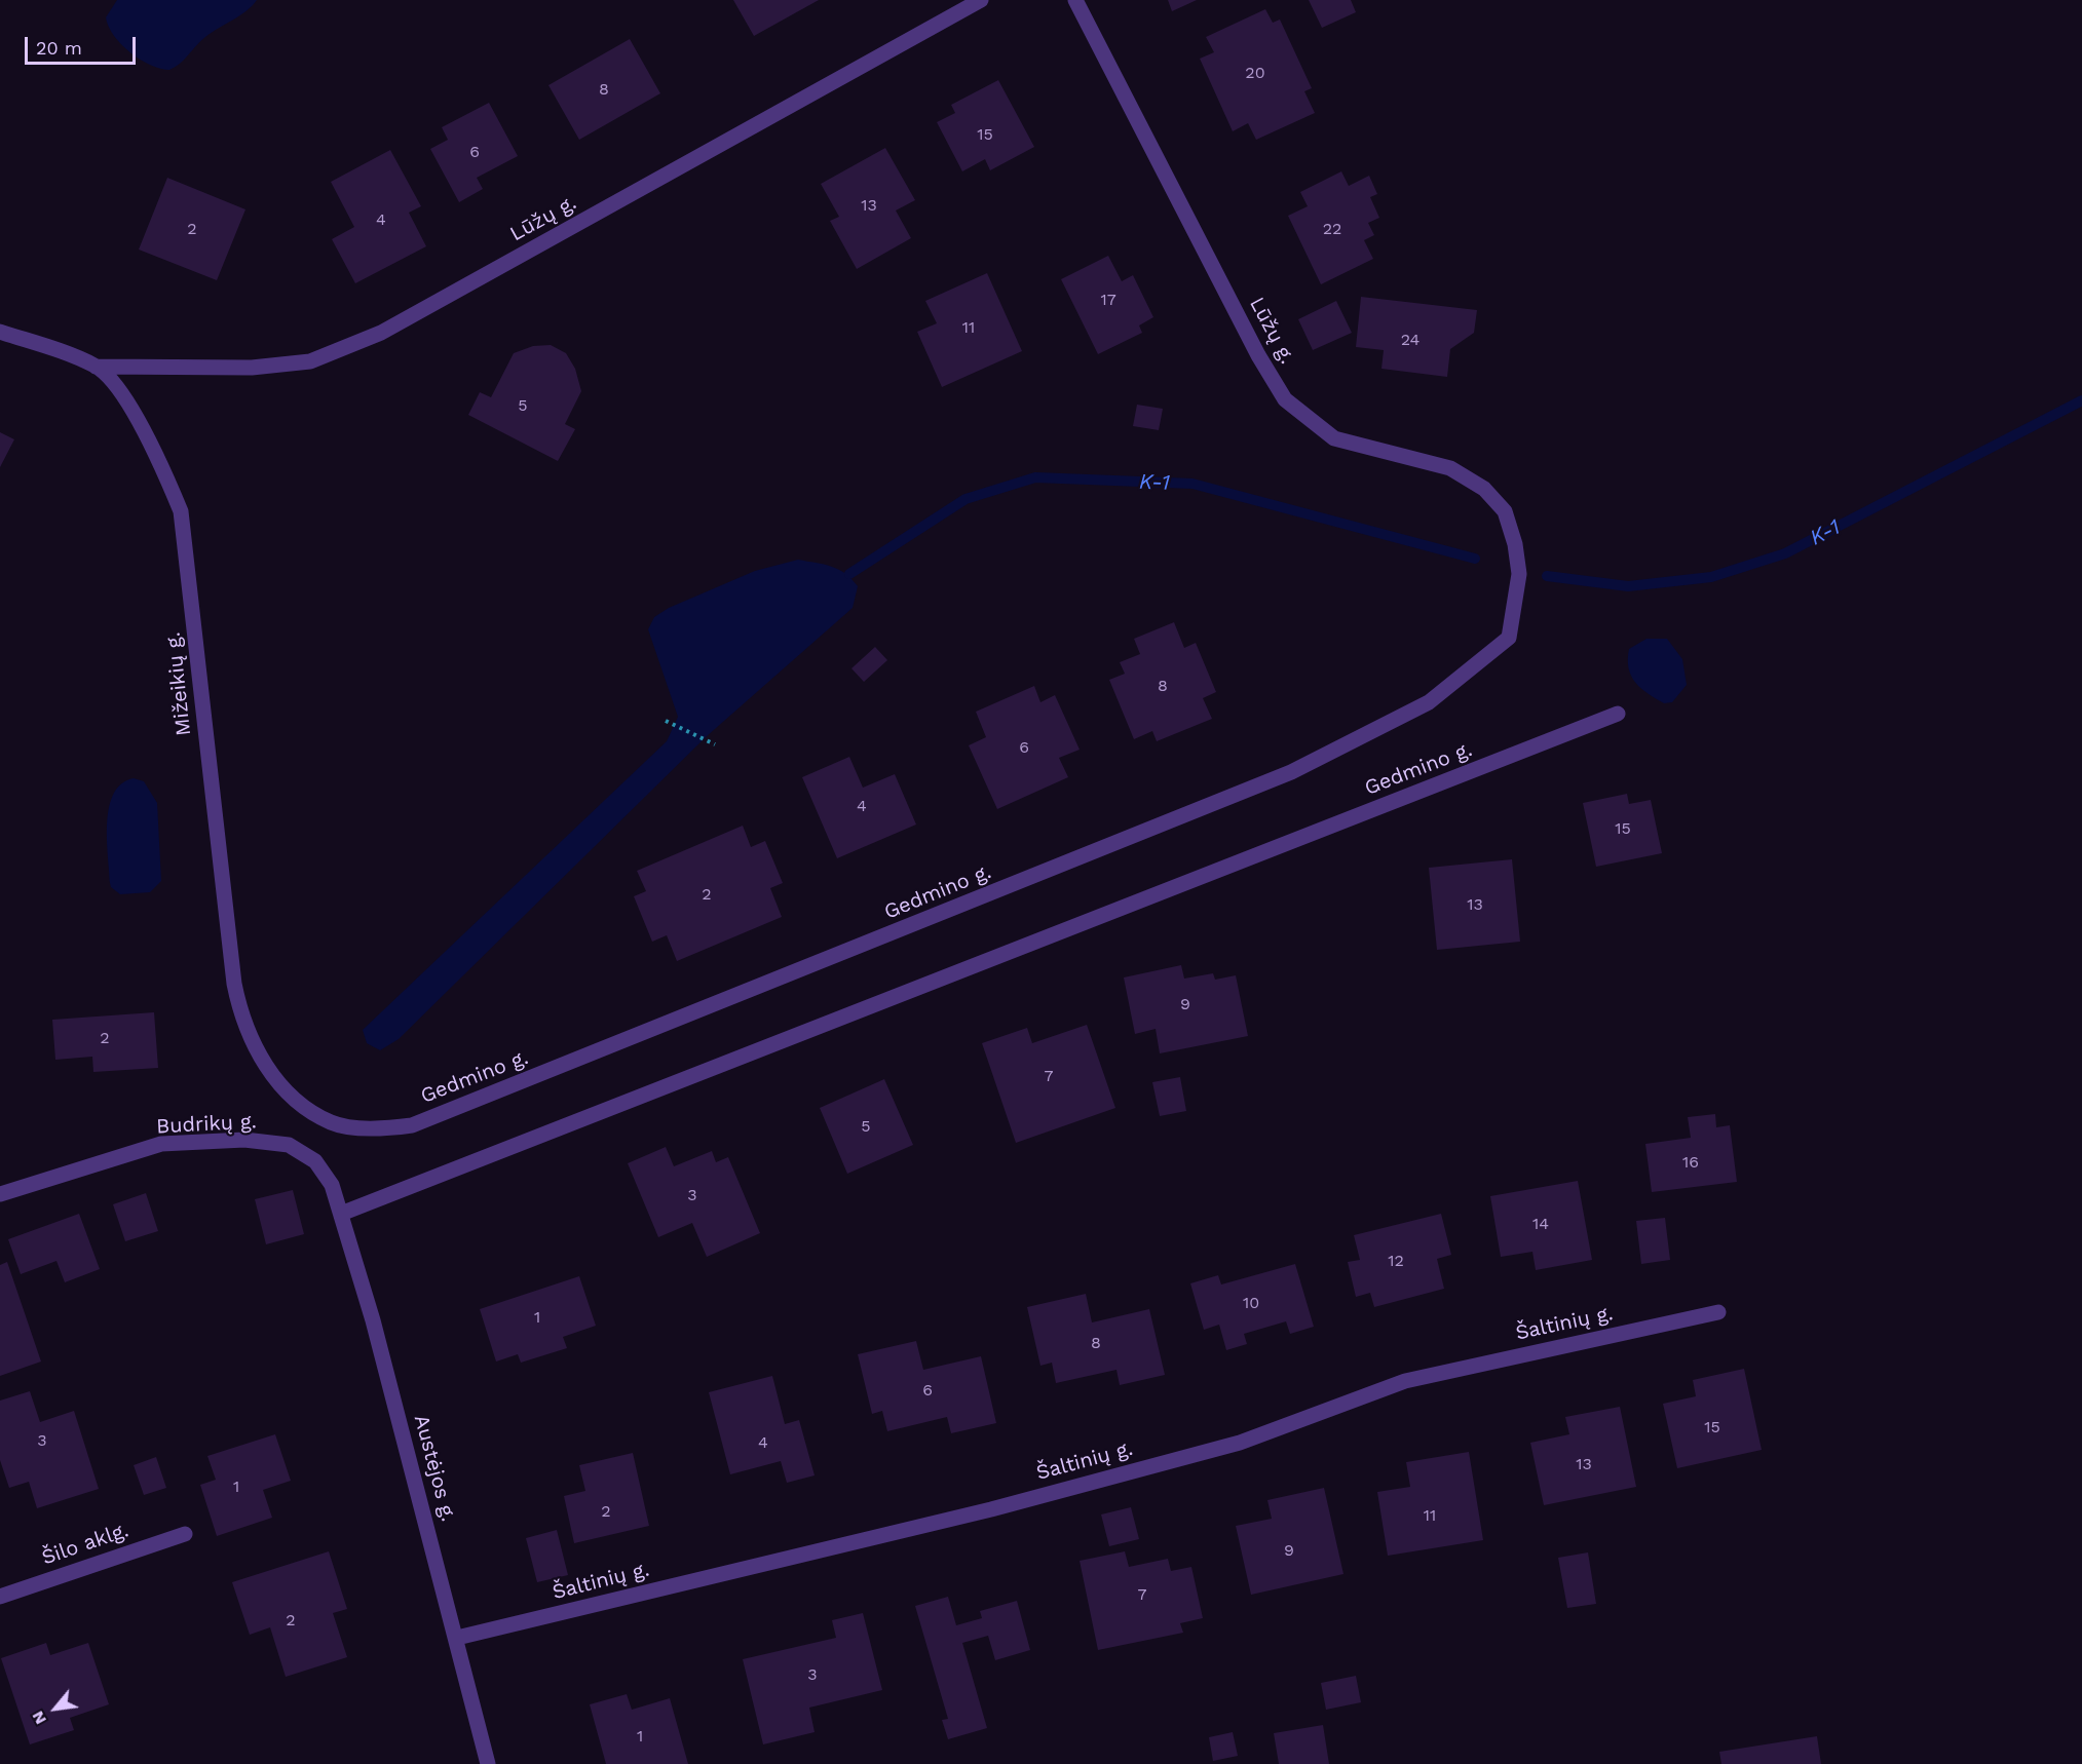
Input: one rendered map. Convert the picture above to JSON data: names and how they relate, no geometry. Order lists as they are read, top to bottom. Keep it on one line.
{"streets":{"street":["Lūžų g.","Mižeikių g.","Gedmino g.","Budrikų g.","Šaltinių g.","Austėjos g.","Šilo aklg."]},"crossings":[["Lūžų g.","Mižeikių g."],["Lūžų g.","Gedmino g."],["Mižeikių g.","Gedmino g."],["Gedmino g.","Austėjos g."],["Budrikų g.","Austėjos g."],["Šaltinių g.","Austėjos g."]],"water":["K-1"],"house_numbers":["20","8","15","6","13","4","2","22","17","11","24","5","8","6","4","15","2","13","9","2","7","5","16","3","14","12","10","1","8","6","15","3","4","13","1","2","11","9","7","2","3","1"],"scale_bar":"20 m","north":"bottom left"}
